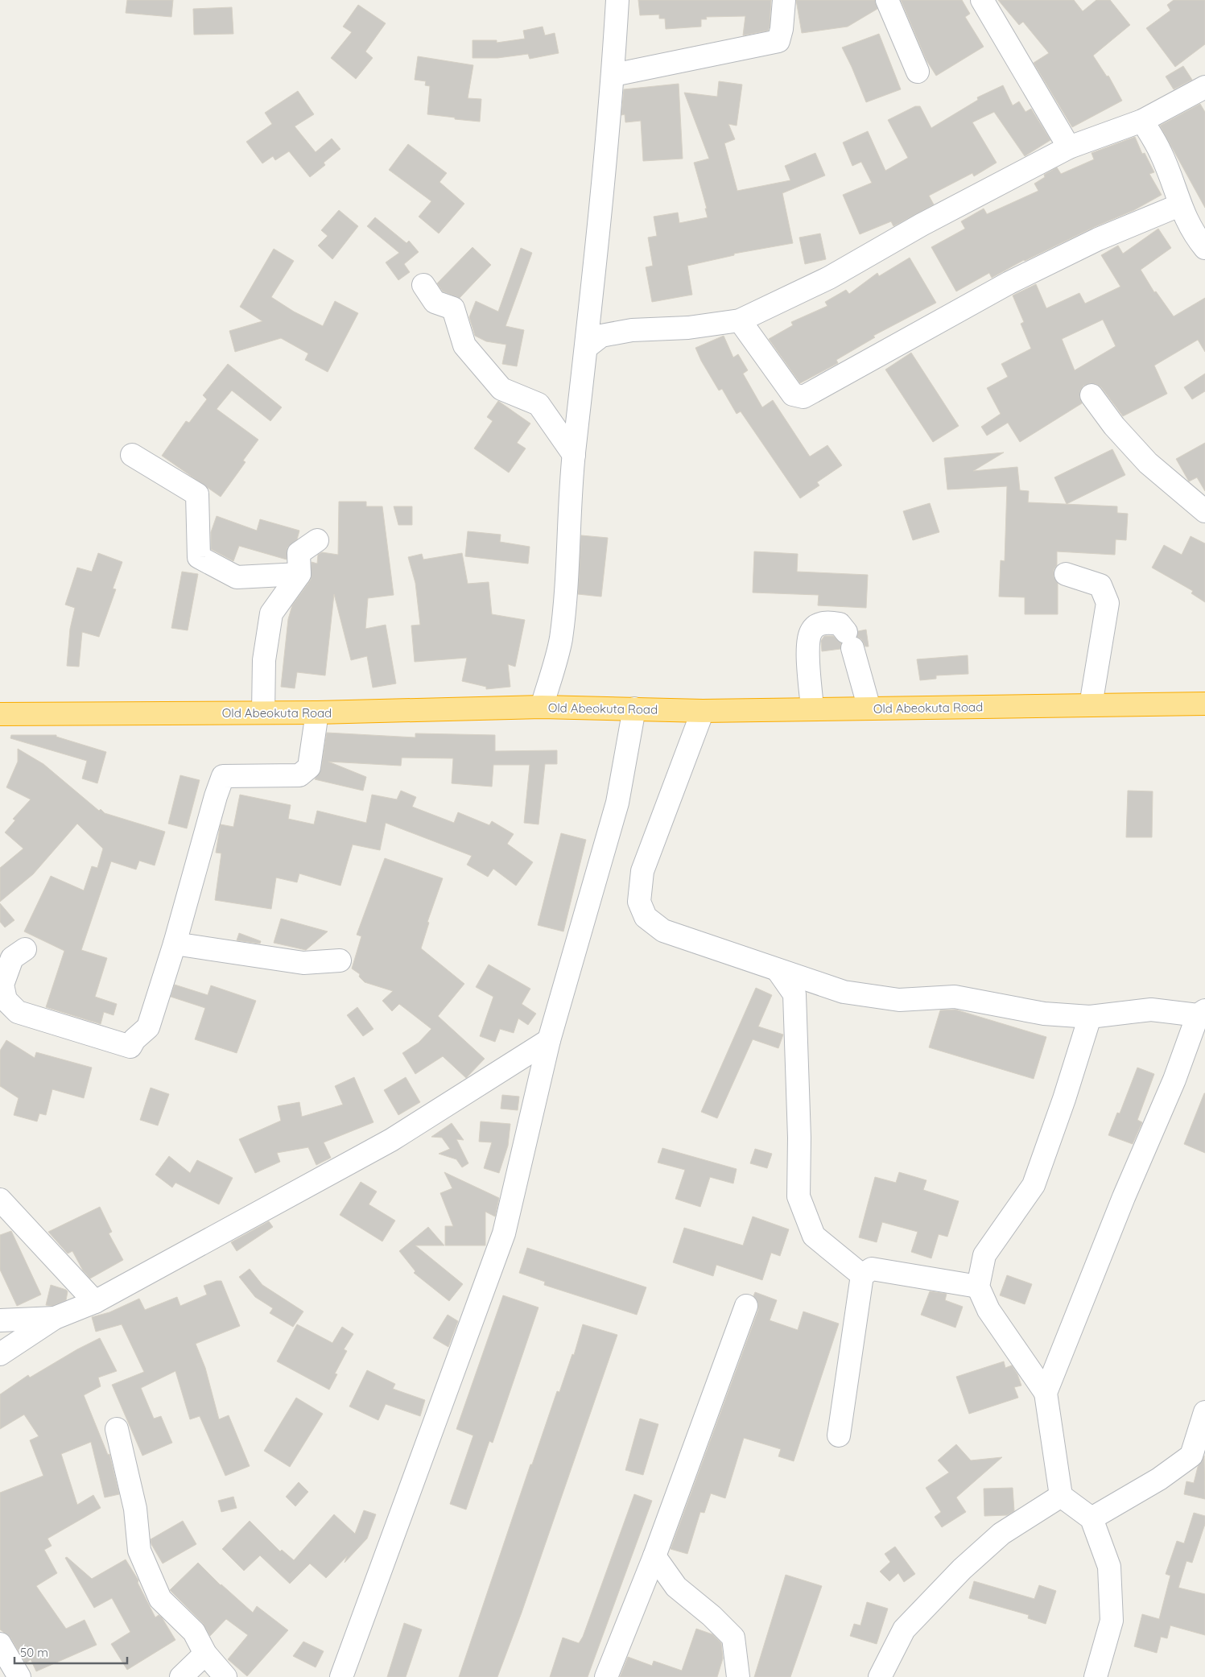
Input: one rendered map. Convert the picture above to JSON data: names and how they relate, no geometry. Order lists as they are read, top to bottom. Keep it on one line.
{"streets":{"highway":["Old Abeokuta Road"]},"scale_bar":"50 m"}
